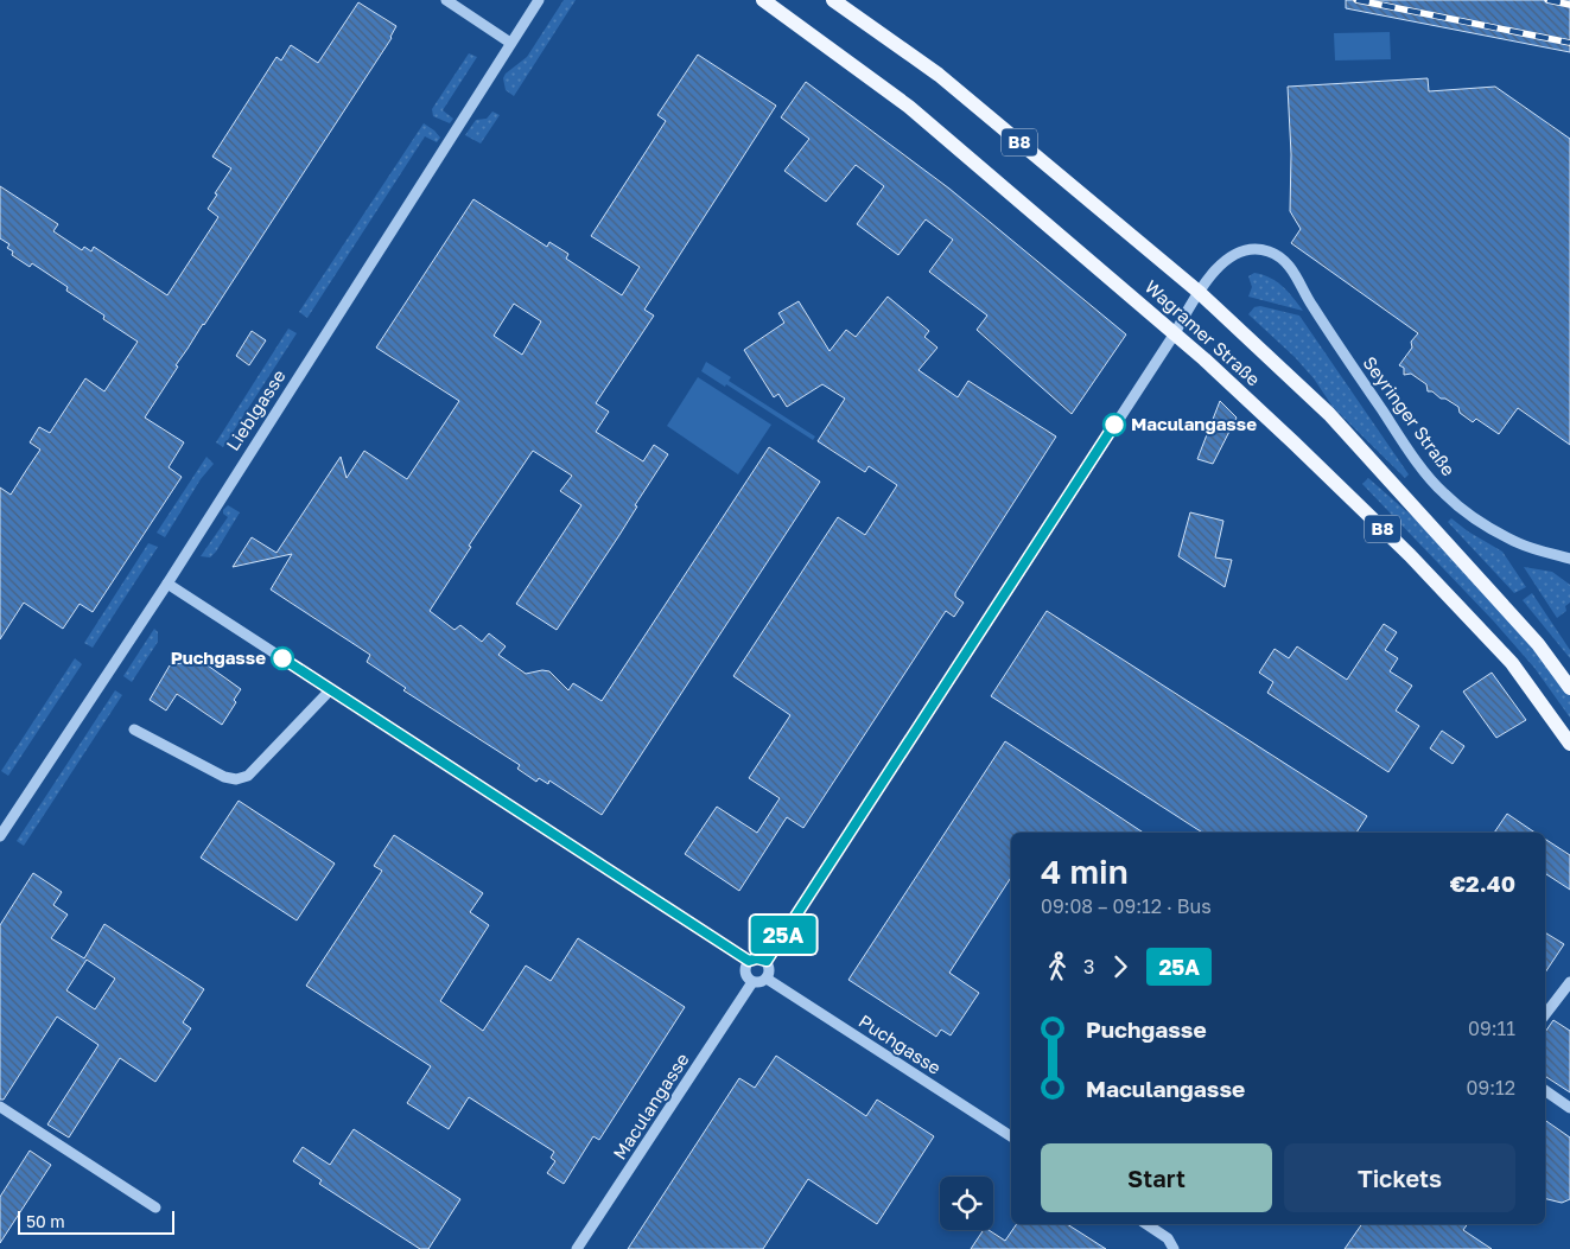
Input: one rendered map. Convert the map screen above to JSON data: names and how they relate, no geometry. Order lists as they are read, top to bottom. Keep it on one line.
{"streets":{"main road":["B8","Wagramer Straße"],"street":["Lieblgasse","Seyringer Straße","Puchgasse","Maculangasse"]},"crossings":[["Wagramer Straße","Seyringer Straße"],["Puchgasse","Maculangasse"]],"places":["Maculangasse","Puchgasse"],"lines":["bus line 25A"],"scale_bar":"50 m","page":{"on_map":"25A","heading":["4 min","09:08 – 09:12 · Bus","€2.40"],"legs":["3","25A"],"list":[{"name":"Puchgasse","value":"09:11"},{"name":"Maculangasse","value":"09:12"}],"buttons":["Start","Tickets"],"scale":"50 m"}}
